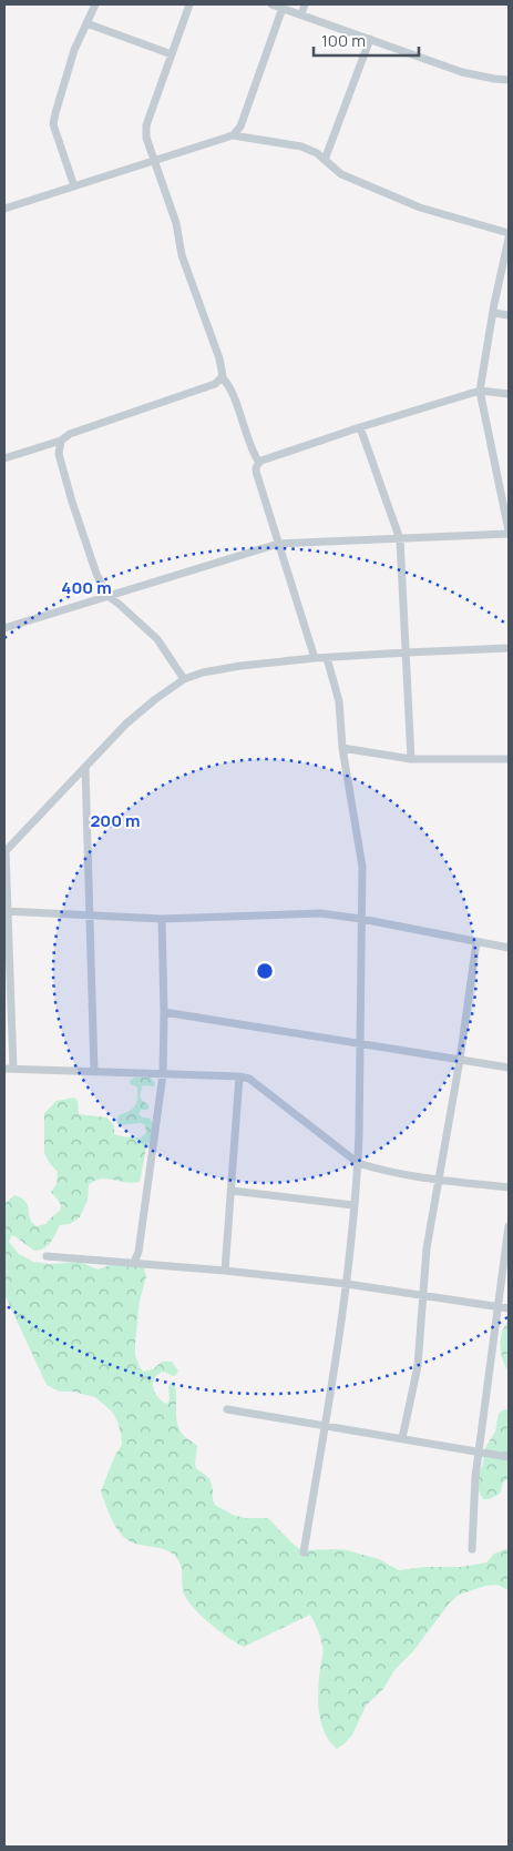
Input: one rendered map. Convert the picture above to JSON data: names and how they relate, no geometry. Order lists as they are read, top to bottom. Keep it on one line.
{"scale_bar":"100 m","rings":["400 m","200 m"]}
